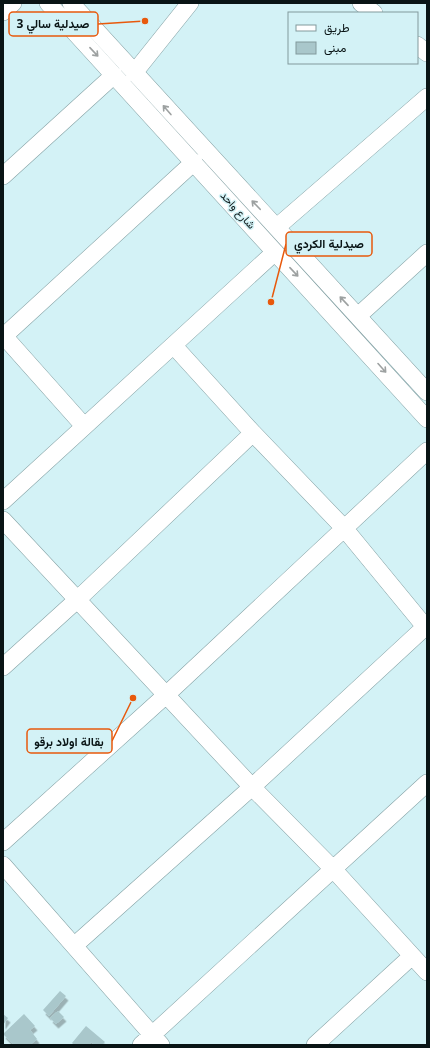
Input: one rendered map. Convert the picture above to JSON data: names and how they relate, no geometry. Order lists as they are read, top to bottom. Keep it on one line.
{"streets":{"street":["شارع واحد"]},"places":["صيدلية سالي 3","صيدلية الكردي","بقالة اولاد برقو"],"legend":["طريق","مبنى"]}
